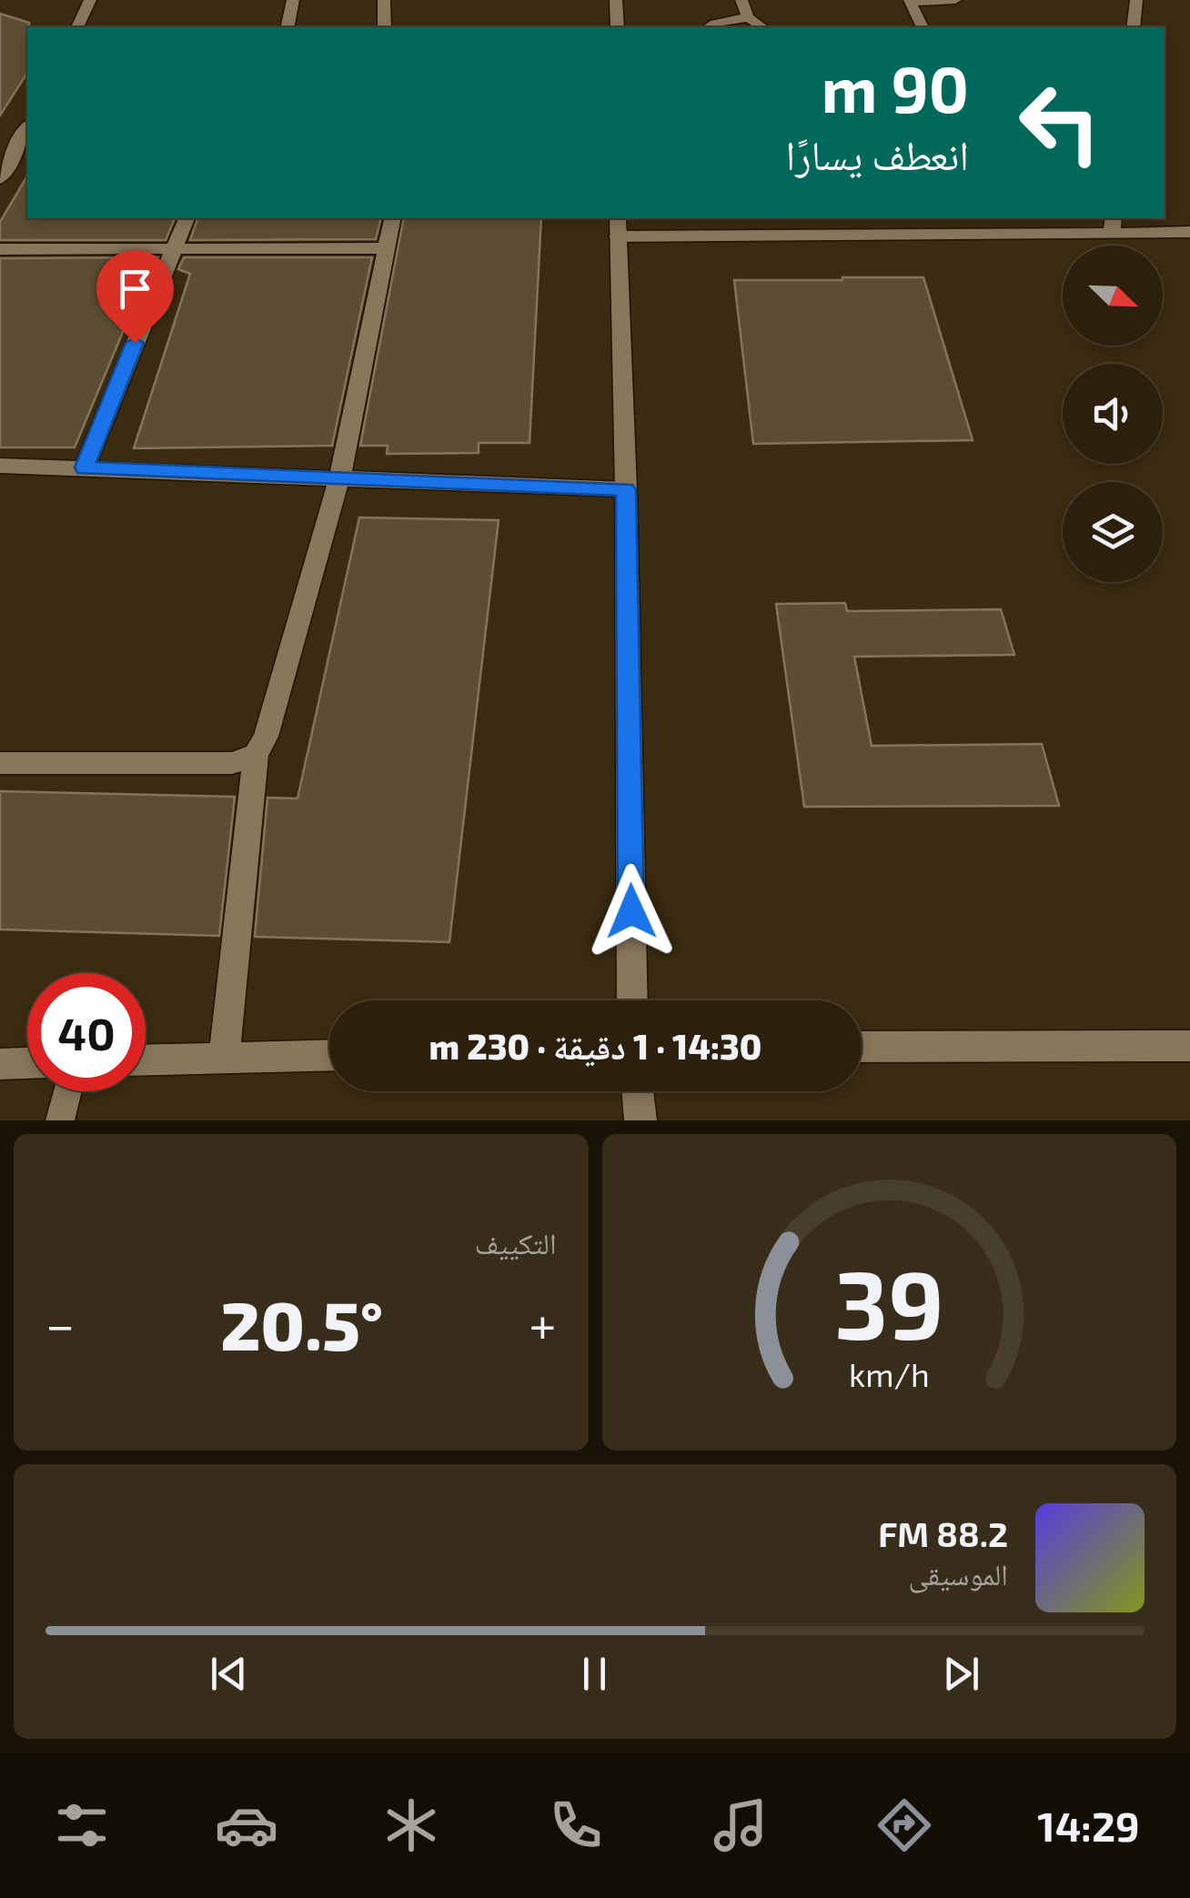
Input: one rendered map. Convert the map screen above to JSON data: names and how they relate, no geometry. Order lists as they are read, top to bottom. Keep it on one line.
{"north":"bottom right","page":{"turn":["90 m","انعطف يسارًا"],"limit":"40","trip":"14:30 · 1 دقيقة · 230 m","tile":"التكييف","heat":["−","20.5°","+"],"song":["88.2 FM","الموسيقى"],"tabs":"14:29","gauge":["39","km/h"]}}
